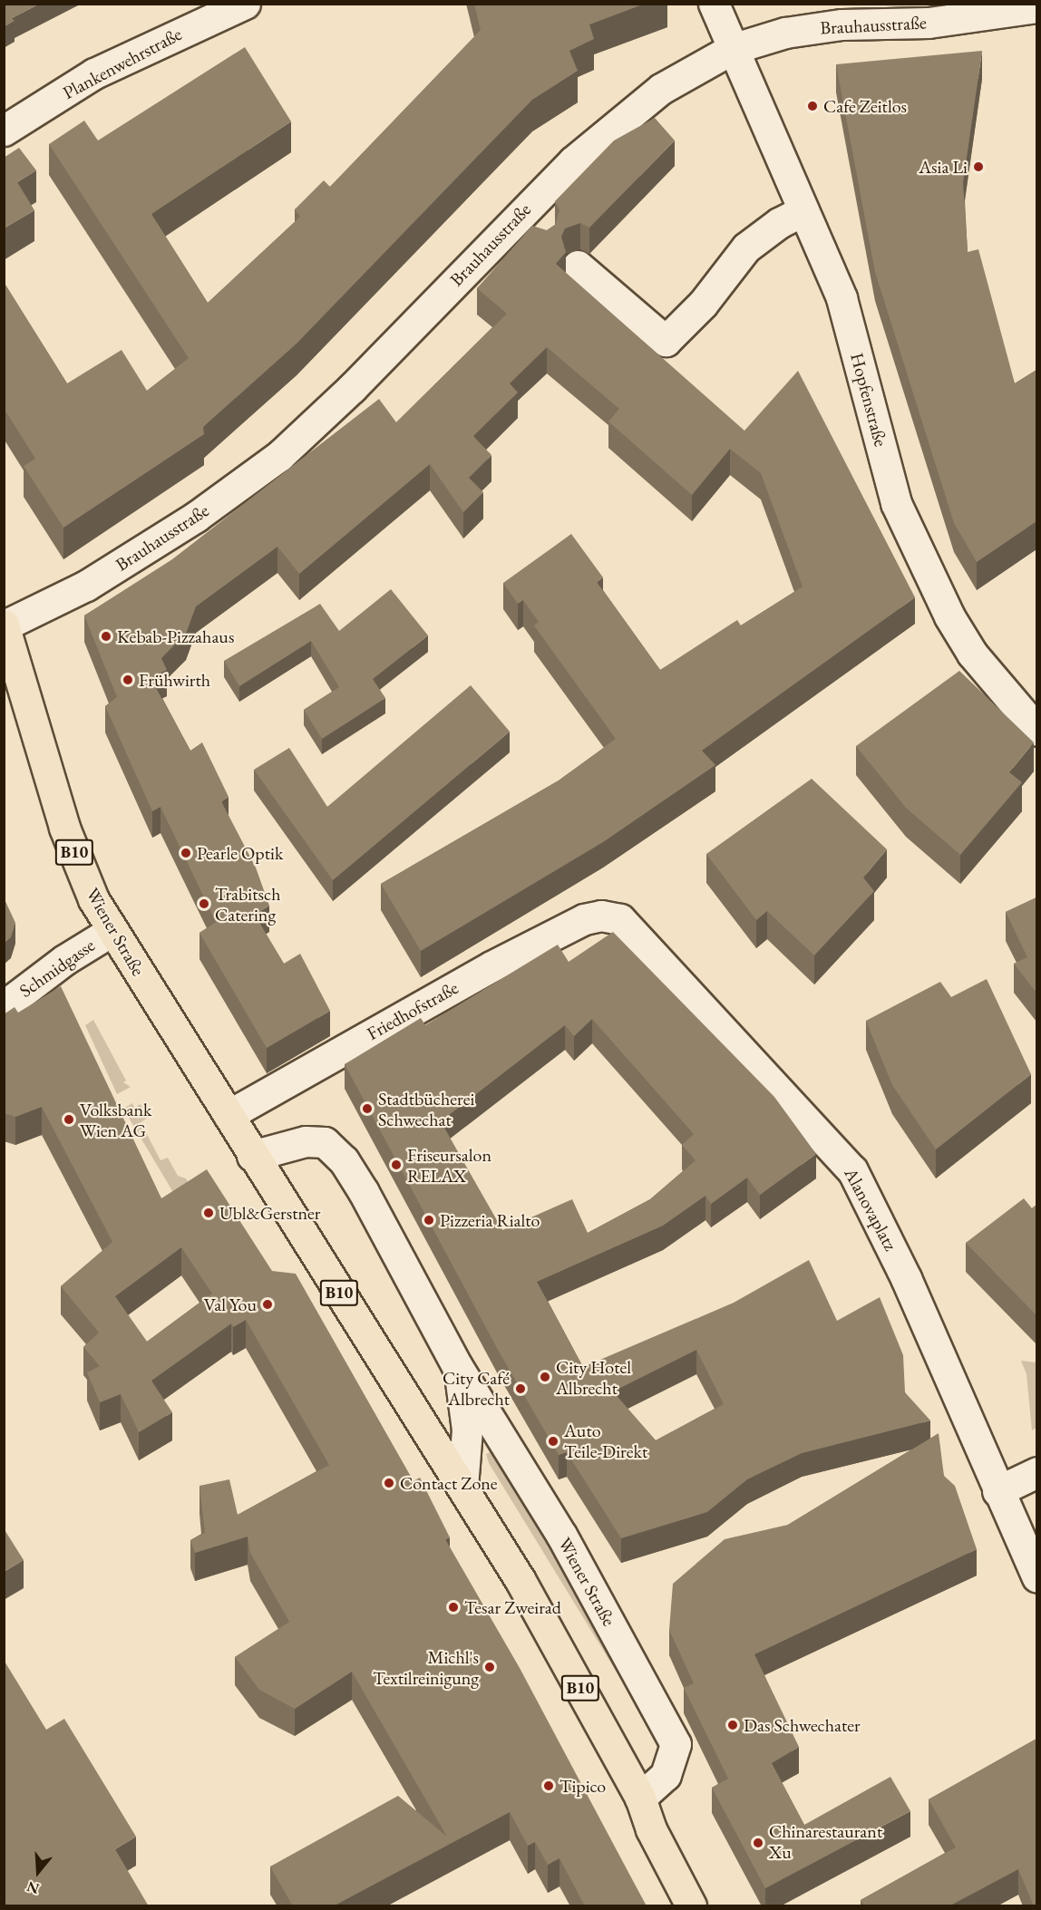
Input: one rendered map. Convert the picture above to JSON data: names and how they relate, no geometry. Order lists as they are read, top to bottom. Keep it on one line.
{"streets":{"main road":["B10","Wiener Straße"],"street":["Brauhausstraße","Plankenwehrstraße","Hopfenstraße","Schmidgasse","Friedhofstraße","Alanovaplatz"]},"crossings":[["Brauhausstraße","Hopfenstraße"],["Brauhausstraße","Wiener Straße"],["Wiener Straße","Schmidgasse"],["Wiener Straße","Friedhofstraße"],["Friedhofstraße","Alanovaplatz"]],"places":["Cafe Zeitlos","Asia Li","Kebab-Pizzahaus","Frühwirth","Pearle Optik","Trabitsch Catering","Stadtbücherei Schwechat","Volksbank Wien AG","Friseursalon RELAX","Ubl&Gerstner","Pizzeria Rialto","Val You","City Hotel Albrecht","City Café Albrecht","Auto Teile-Direkt","Contact Zone","Tesar Zweirad","Michl's Textilreinigung","Das Schwechater","Tipico","Chinarestaurant Xu"],"north":"bottom"}
